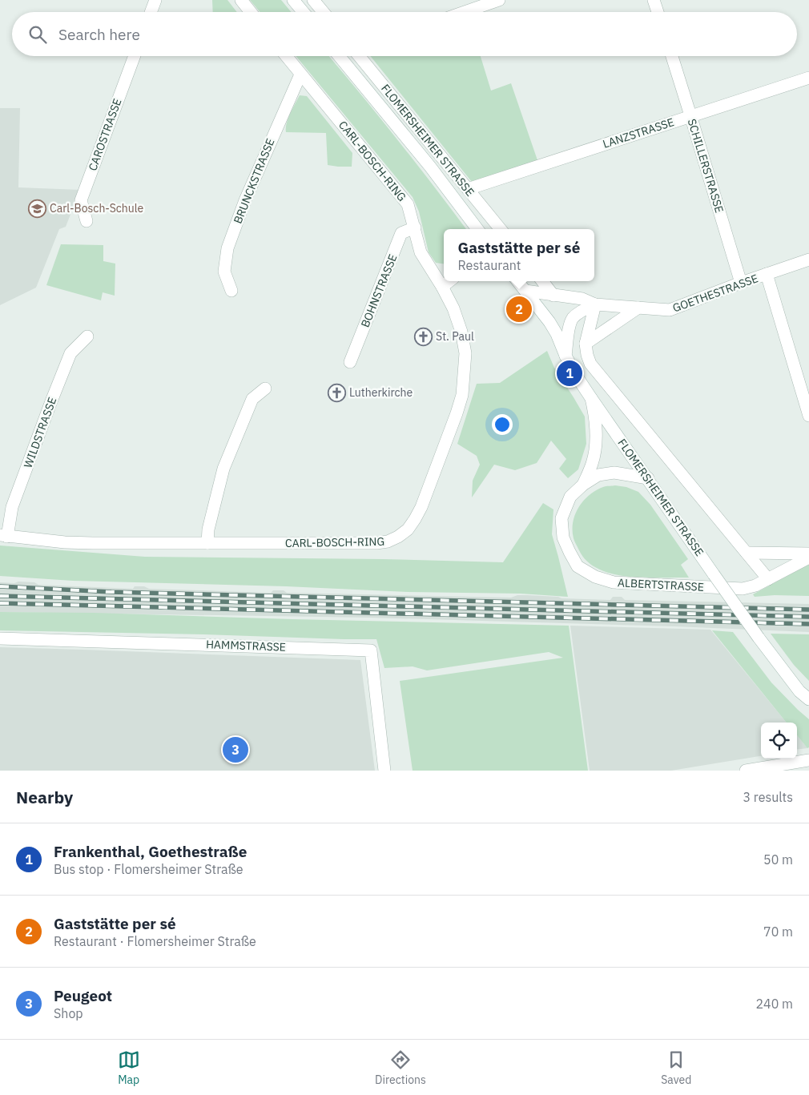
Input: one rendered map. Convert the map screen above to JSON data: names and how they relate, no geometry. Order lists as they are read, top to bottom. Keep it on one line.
{"streets":{"street":["LANZSTRASSE","CAROSTRASSE","FLOMERSHEIMER STRASSE","CARL-BOSCH-RING","SCHILLERSTRASSE","BRUNCKSTRASSE","BOHNSTRASSE","GOETHESTRASSE","WILDSTRASSE","ALBERTSTRASSE","HAMMSTRASSE"]},"crossings":[["LANZSTRASSE","FLOMERSHEIMER STRASSE"],["LANZSTRASSE","SCHILLERSTRASSE"],["FLOMERSHEIMER STRASSE","GOETHESTRASSE"],["FLOMERSHEIMER STRASSE","ALBERTSTRASSE"],["CARL-BOSCH-RING","BRUNCKSTRASSE"],["CARL-BOSCH-RING","BOHNSTRASSE"],["CARL-BOSCH-RING","WILDSTRASSE"],["SCHILLERSTRASSE","GOETHESTRASSE"]],"places":{"school or university":["Carl-Bosch-Schule"],"church":["St. Paul","Lutherkirche"]},"page":{"search":"Search here","popup":["Gaststätte per sé","Restaurant"],"pins":["2","1","3"],"heading":["Nearby","3 results"],"list":[{"mark":"1","name":"Frankenthal, Goethestraße","note":"Bus stop · Flomersheimer Straße","value":"50 m"},{"mark":"2","name":"Gaststätte per sé","note":"Restaurant · Flomersheimer Straße","value":"70 m"},{"mark":"3","name":"Peugeot","note":"Shop","value":"240 m"}],"nav":["Map","Directions","Saved"]}}
